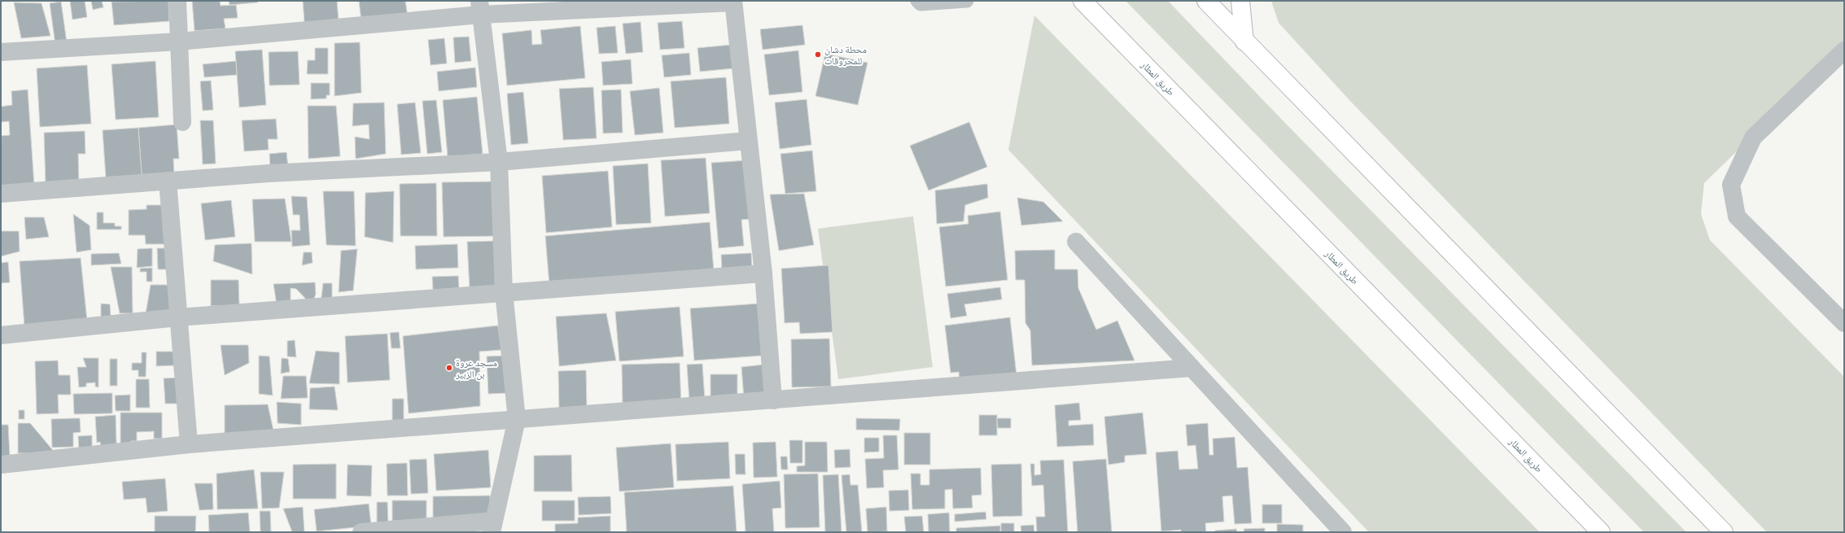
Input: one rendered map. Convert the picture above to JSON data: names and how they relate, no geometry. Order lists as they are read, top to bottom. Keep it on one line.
{"streets":{"highway":["طريق المطار"]},"places":["محطة دشان للمحروقات","مسجد عروة بن الزبير"]}
